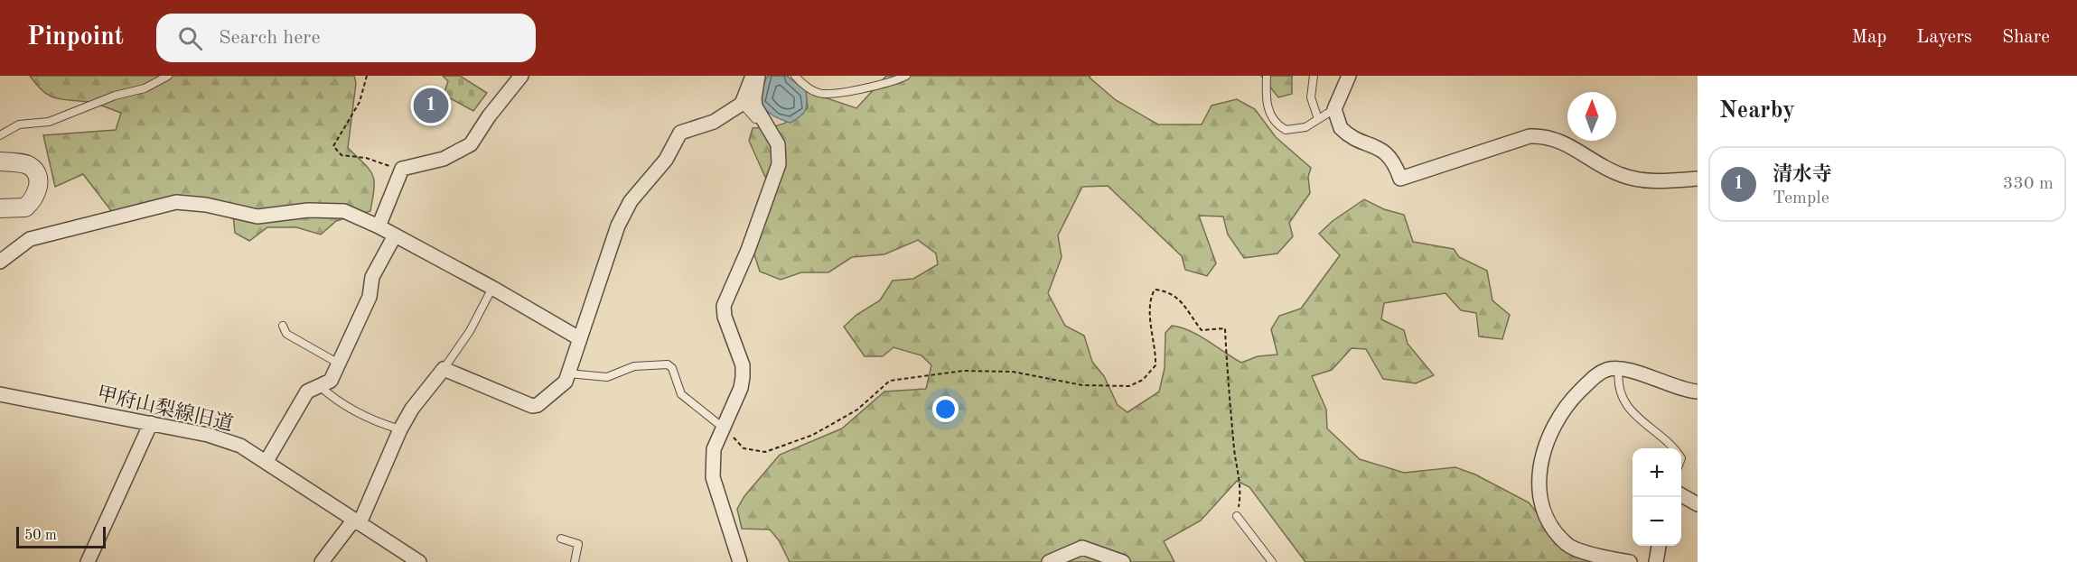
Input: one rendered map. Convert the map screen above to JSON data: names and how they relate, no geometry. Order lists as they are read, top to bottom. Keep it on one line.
{"streets":{"street":["甲府山梨線旧道"]},"scale_bar":"50 m","north":"top","page":{"header":"Pinpoint","search":"Search here","nav":["Map","Layers","Share"],"heading":"Nearby","pins":"1","list":[{"mark":"1","name":"清水寺","note":"Temple","value":"330 m"}],"map_buttons":["+","−"],"scale":"50 m"}}
